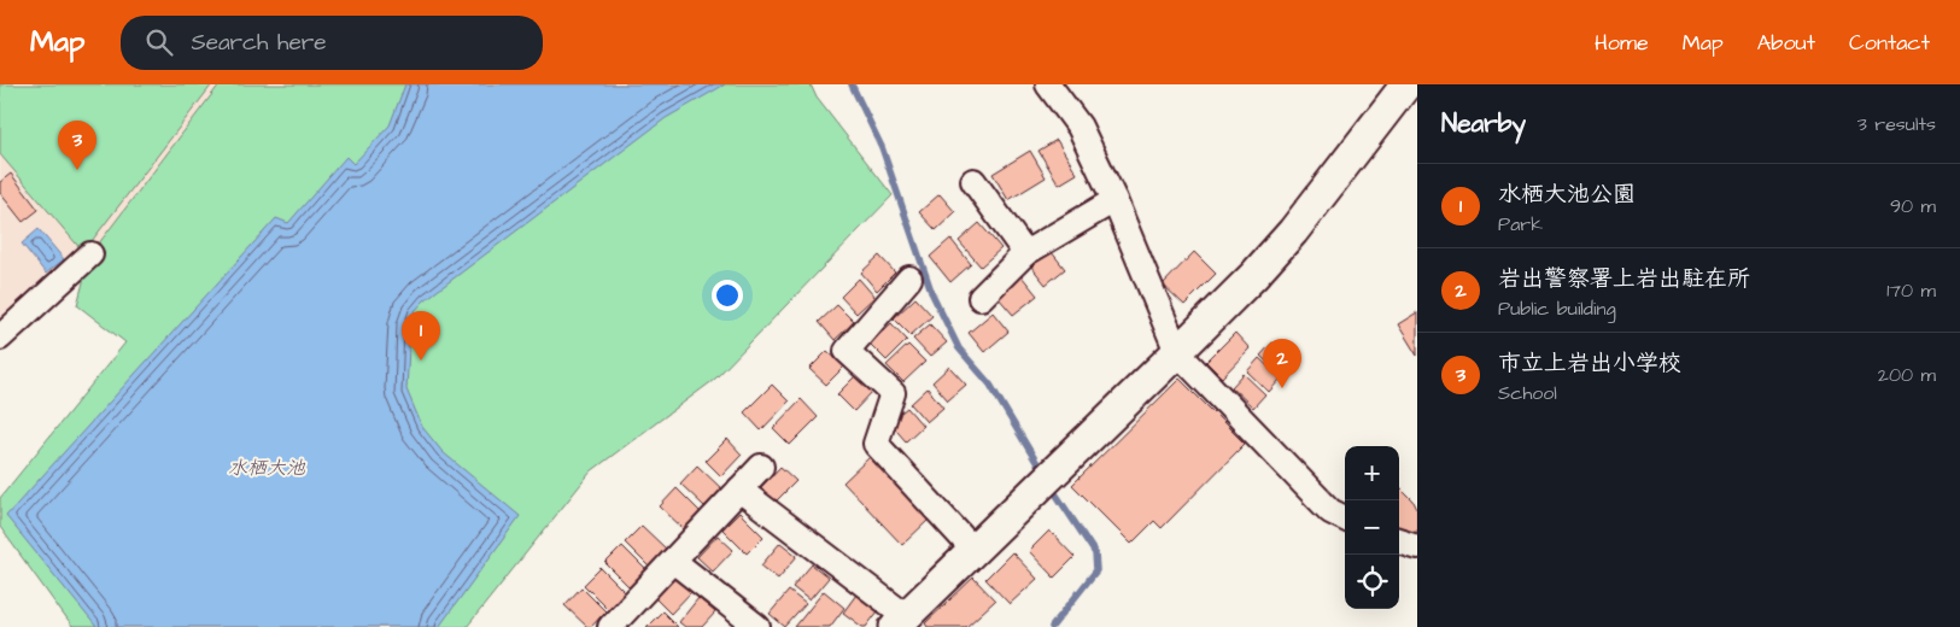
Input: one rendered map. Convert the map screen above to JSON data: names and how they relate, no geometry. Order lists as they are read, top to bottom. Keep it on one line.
{"water":["水栖大池"],"page":{"header":"Map","search":"Search here","nav":["Home","Map","About","Contact"],"heading":["Nearby","3 results"],"pins":["3","1","2"],"list":[{"mark":"1","name":"水栖大池公園","note":"Park","value":"90 m"},{"mark":"2","name":"岩出警察署上岩出駐在所","note":"Public building","value":"170 m"},{"mark":"3","name":"市立上岩出小学校","note":"School","value":"200 m"}],"map_buttons":["+","−"]}}
